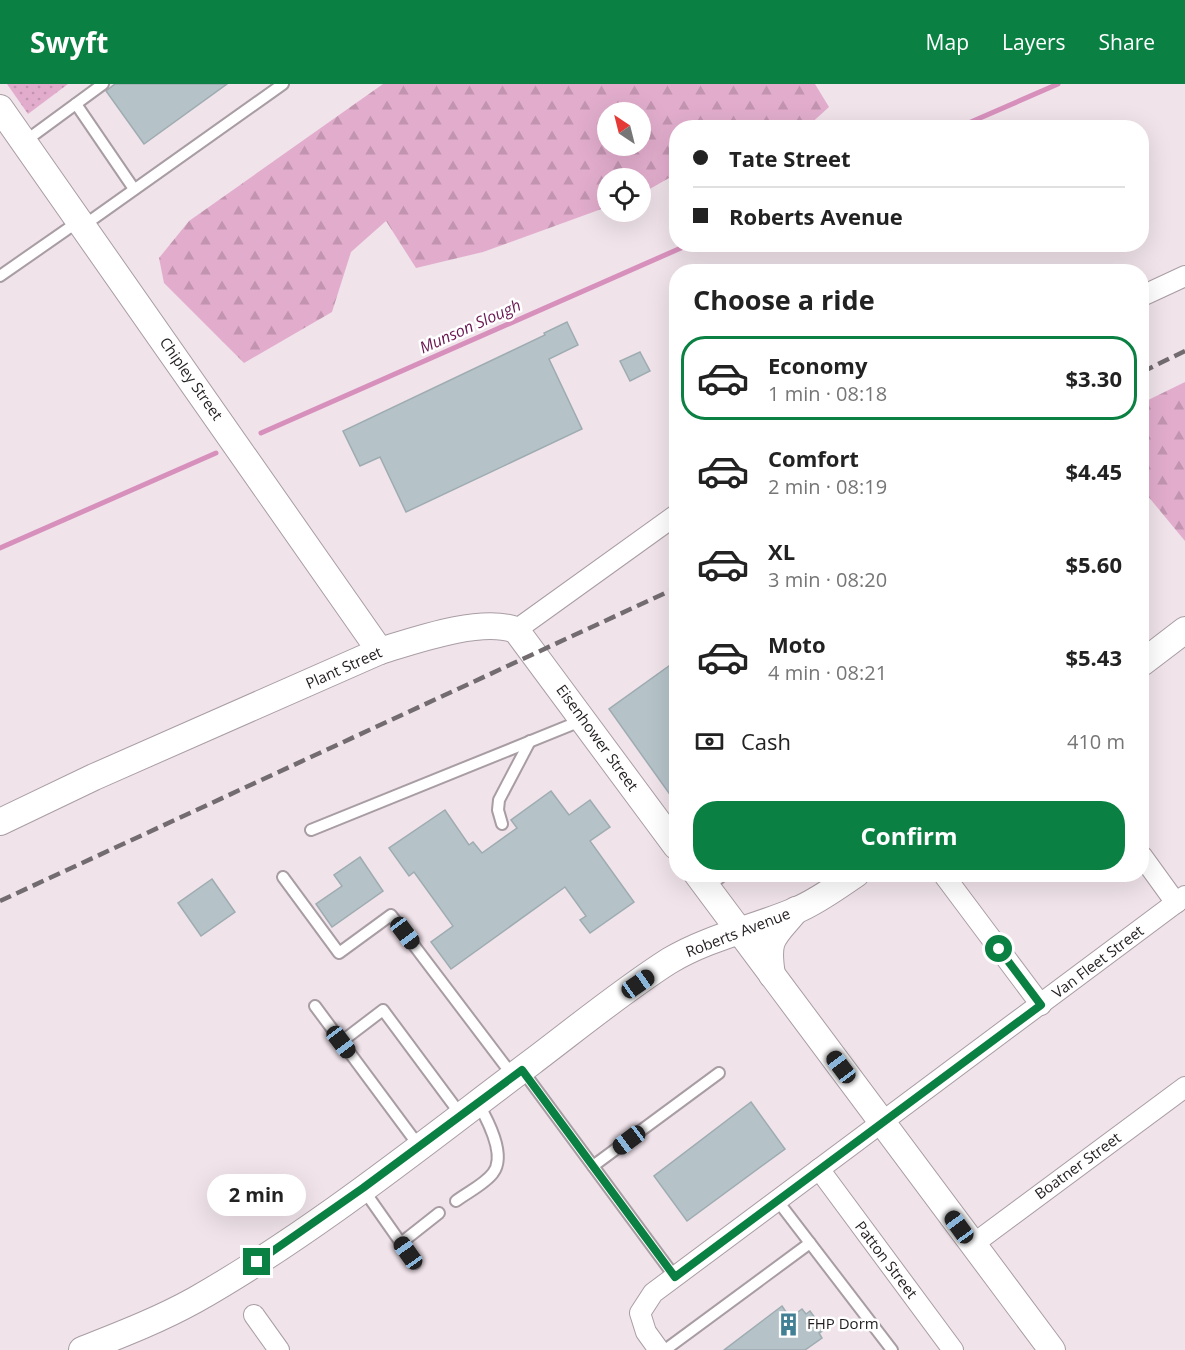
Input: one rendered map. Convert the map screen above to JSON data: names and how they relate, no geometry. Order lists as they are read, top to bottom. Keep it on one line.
{"streets":{"street":["Chipley Street","Plant Street","Eisenhower Street","Roberts Avenue","Van Fleet Street","Boatner Street","Patton Street"]},"crossings":[["Chipley Street","Plant Street"],["Plant Street","Eisenhower Street"],["Van Fleet Street","Patton Street"]],"water":["Munson Slough"],"places":{"building":["FHP Dorm"]},"north":"top left","page":{"header":"Swyft","nav":["Map","Layers","Share"],"banner":["Tate Street","Roberts Avenue"],"heading":"Choose a ride","list":[{"name":"Economy","note":"1 min · 08:18","value":"$3.30"},{"name":"Comfort","note":"2 min · 08:19","value":"$4.45"},{"name":"XL","note":"3 min · 08:20","value":"$5.60"},{"name":"Moto","note":"4 min · 08:21","value":"$5.43"}],"pay":["Cash","410 m"],"buttons":"Confirm","bubble":"2 min"}}
